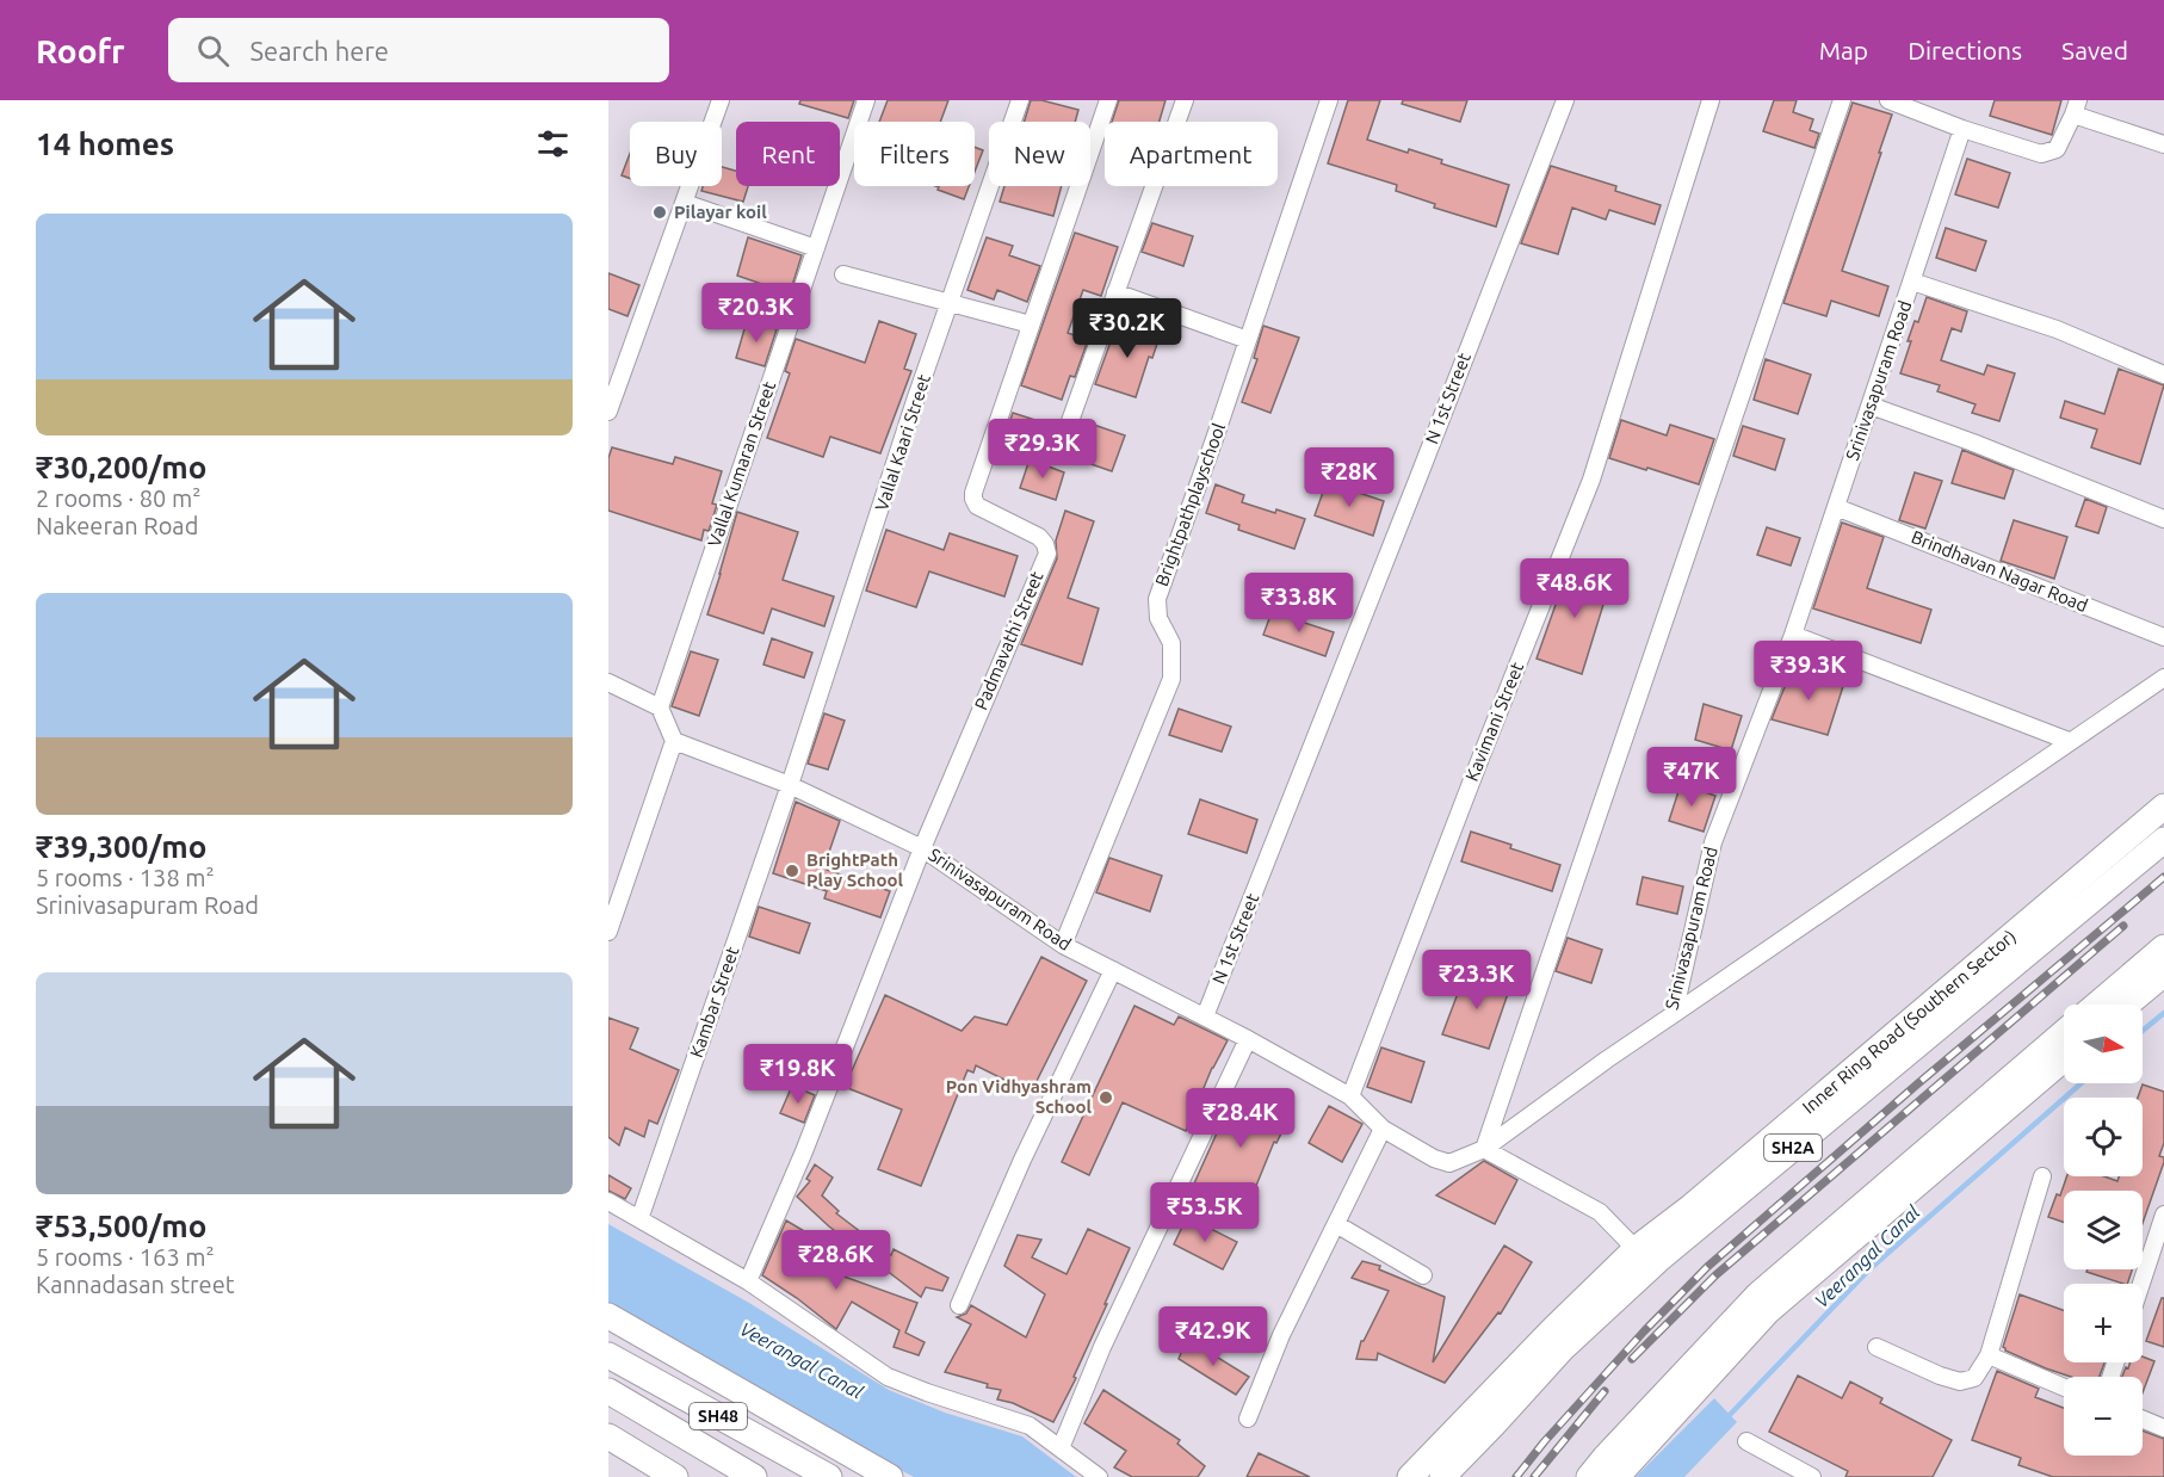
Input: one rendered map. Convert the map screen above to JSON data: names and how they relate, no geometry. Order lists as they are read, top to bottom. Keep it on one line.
{"streets":{"main road":["Inner Ring Road (Southern Sector)","SH2A","SH48"],"street":["Srinivasapuram Road","N 1st Street","Vallal Kaari Street","Vallal Kumaran Street","Brightpathplayschool","Brindhavan Nagar Road","Padmavathi Street","Kavimani Street","Kambar Street"]},"crossings":[["Srinivasapuram Road","N 1st Street"],["Srinivasapuram Road","Vallal Kaari Street"],["Srinivasapuram Road","Brightpathplayschool"],["Srinivasapuram Road","Brindhavan Nagar Road"],["Srinivasapuram Road","Padmavathi Street"],["Srinivasapuram Road","Kavimani Street"],["Srinivasapuram Road","Kambar Street"],["Vallal Kaari Street","Kambar Street"]],"water":["Veerangal Canal"],"places":["Pilayar koil","BrightPath Play School","Pon Vidhyashram School"],"north":"right","page":{"header":"Roofr","search":"Search here","nav":["Map","Directions","Saved"],"heading":"14 homes","chip":["Buy","Rent","Filters","New","Apartment"],"list":[{"name":"₹30,200/mo","note":"2 rooms · 80 m² · Nakeeran Road"},{"name":"₹39,300/mo","note":"5 rooms · 138 m² · Srinivasapuram Road"},{"name":"₹53,500/mo","note":"5 rooms · 163 m² · Kannadasan street"}],"price":["₹20.3K","₹30.2K","₹29.3K","₹28K","₹48.6K","₹33.8K","₹39.3K","₹47K","₹23.3K","₹19.8K","₹28.4K","₹53.5K","₹28.6K","₹42.9K"],"map_buttons":["+","−"]}}
